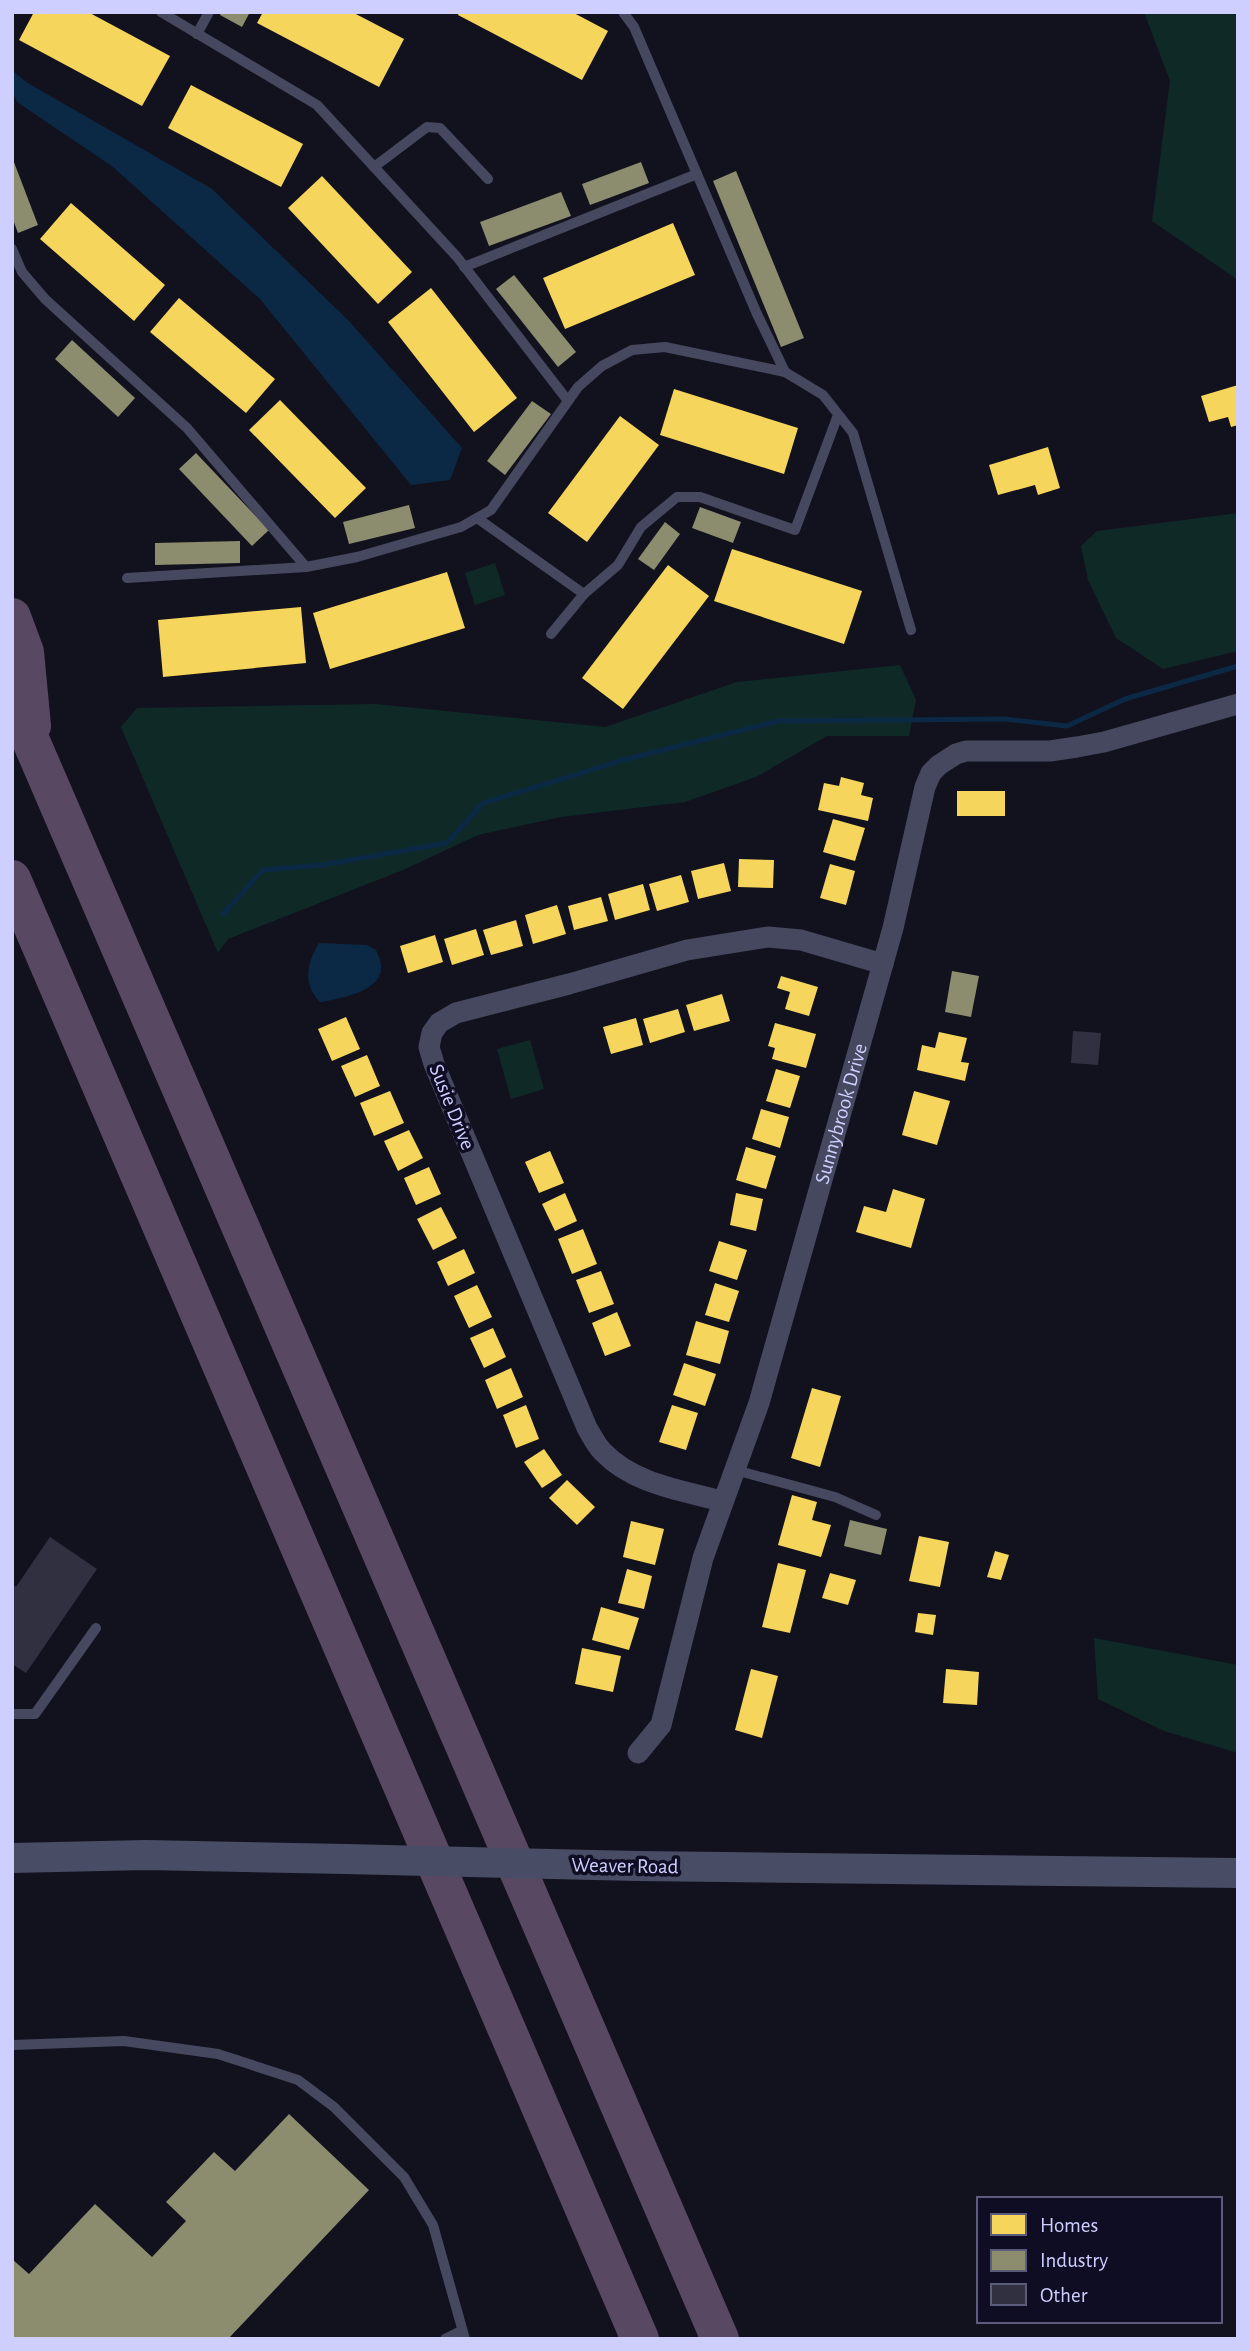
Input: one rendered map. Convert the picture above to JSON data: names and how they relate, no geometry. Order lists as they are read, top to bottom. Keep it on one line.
{"streets":{"main road":["Weaver Road"],"street":["Susie Drive","Sunnybrook Drive"]},"crossings":[["Susie Drive","Sunnybrook Drive"]],"legend":["Homes","Industry","Other"]}
